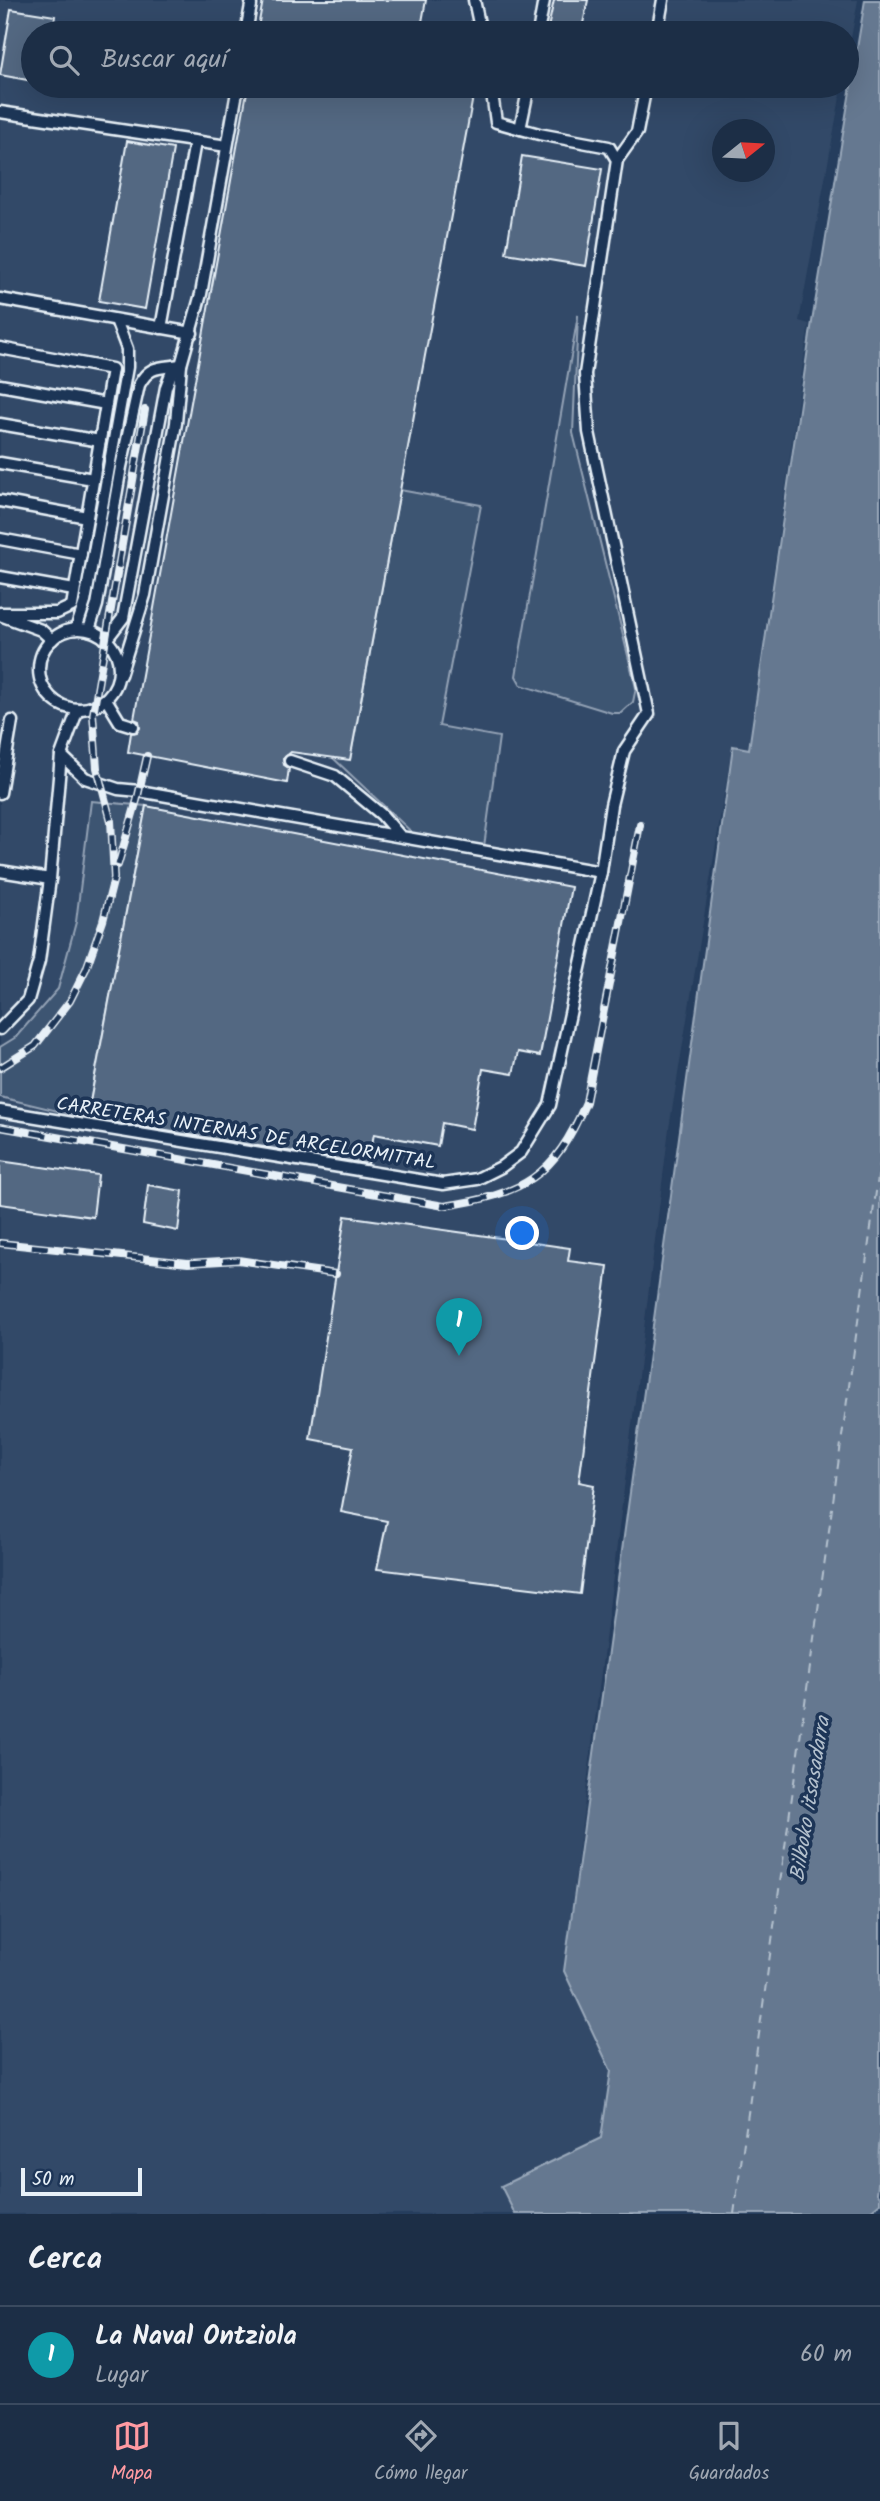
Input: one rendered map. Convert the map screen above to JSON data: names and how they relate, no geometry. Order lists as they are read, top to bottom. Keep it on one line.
{"streets":{"lane":["CARRETERAS INTERNAS DE ARCELORMITTAL"]},"water":["Bilboko itsasadarra"],"scale_bar":"50 m","north":"right","page":{"search":"Buscar aquí","pins":"1","scale":"50 m","heading":"Cerca","list":[{"mark":"1","name":"La Naval Ontziola","note":"Lugar","value":"60 m"}],"nav":["Mapa","Cómo llegar","Guardados"]}}
